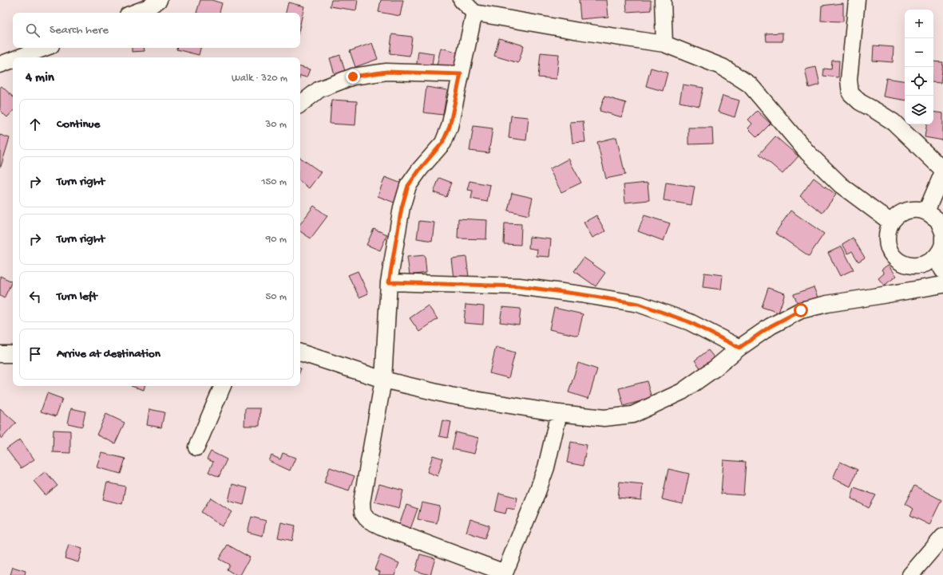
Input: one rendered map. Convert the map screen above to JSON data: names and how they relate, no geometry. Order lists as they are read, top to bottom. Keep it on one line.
{"page":{"map_buttons":["+","−"],"search":"Search here","heading":["4 min","Walk · 320 m"],"list":[["Continue","30 m"],["Turn right","150 m"],["Turn right","90 m"],["Turn left","50 m"],"Arrive at destination"]}}
